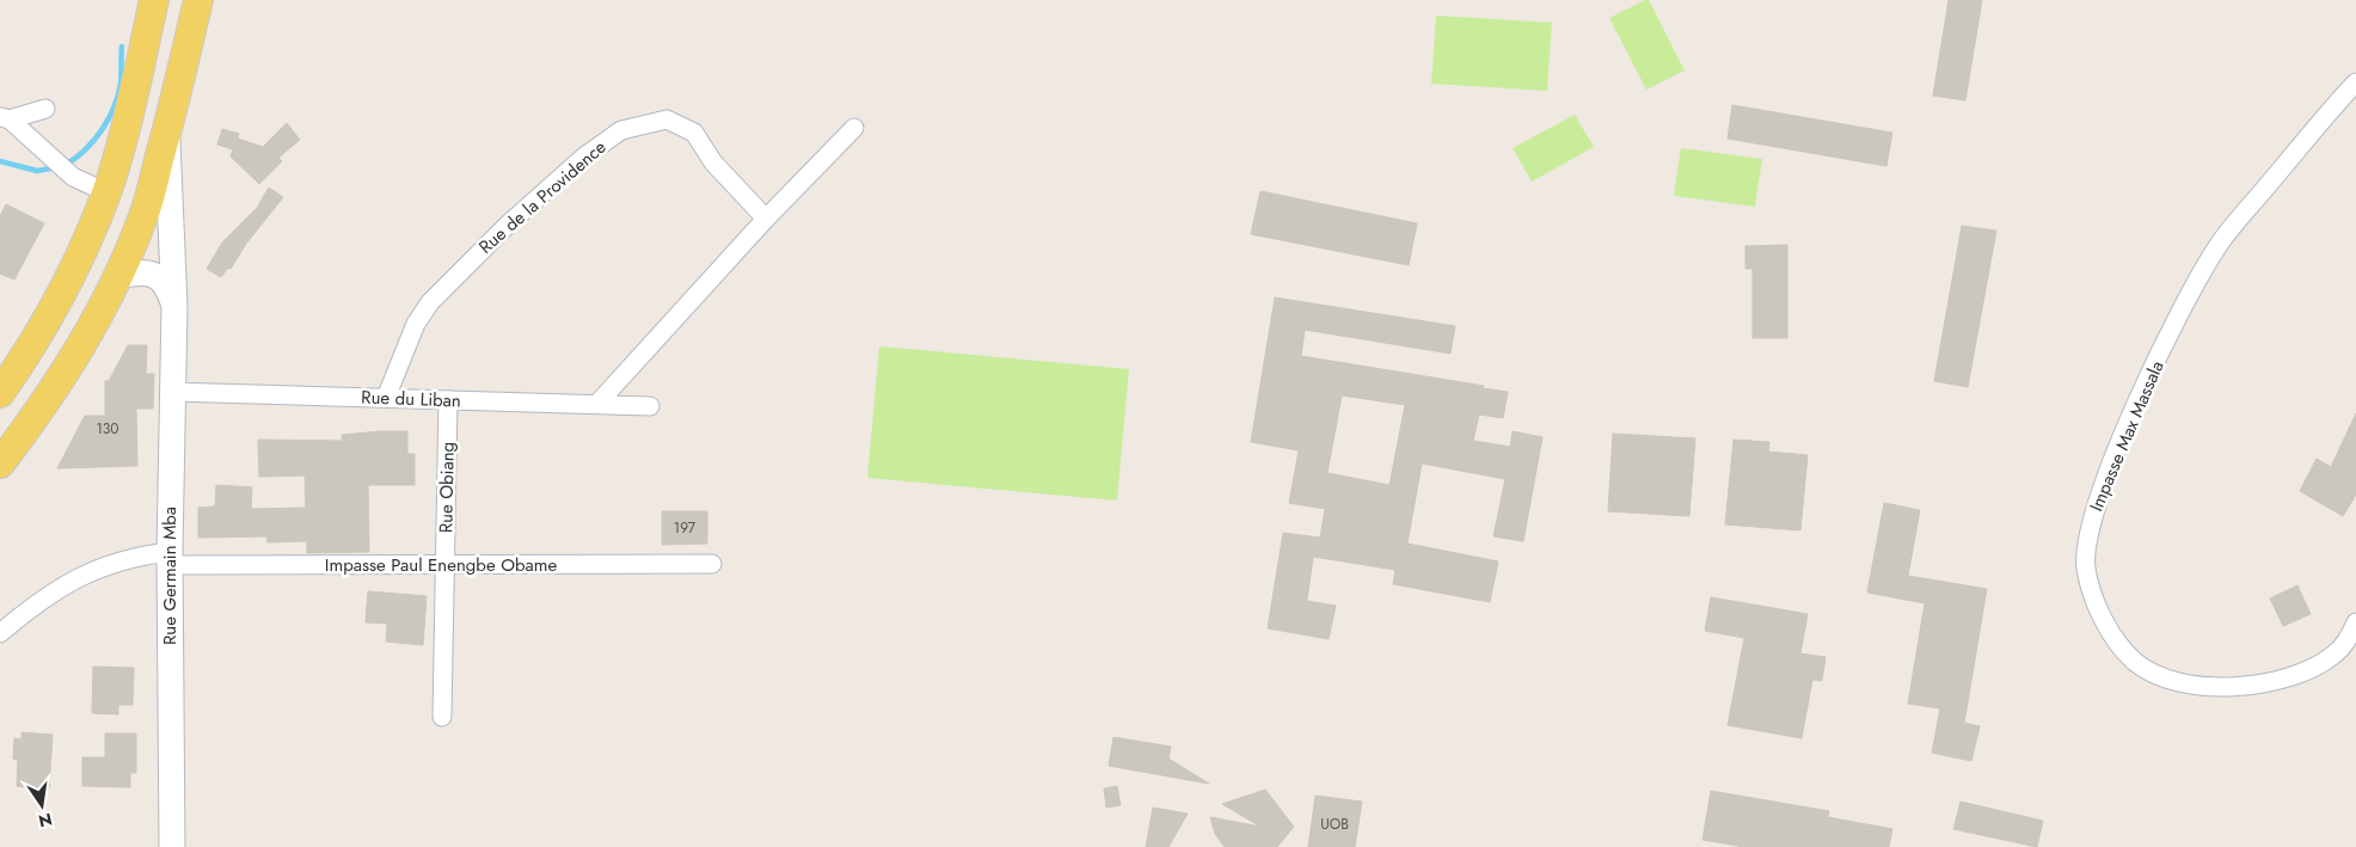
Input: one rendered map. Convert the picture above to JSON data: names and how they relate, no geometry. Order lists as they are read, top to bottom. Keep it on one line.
{"streets":{"street":["Rue de la Providence","Rue du Liban","Impasse Max Massala","Rue Obiang","Impasse Paul Enengbe Obame","Rue Germain Mba"]},"crossings":[["Rue de la Providence","Rue du Liban"],["Rue du Liban","Rue Obiang"],["Rue du Liban","Rue Germain Mba"],["Rue Obiang","Impasse Paul Enengbe Obame"],["Impasse Paul Enengbe Obame","Rue Germain Mba"]],"house_numbers":["130","197","UOB"],"north":"bottom"}
